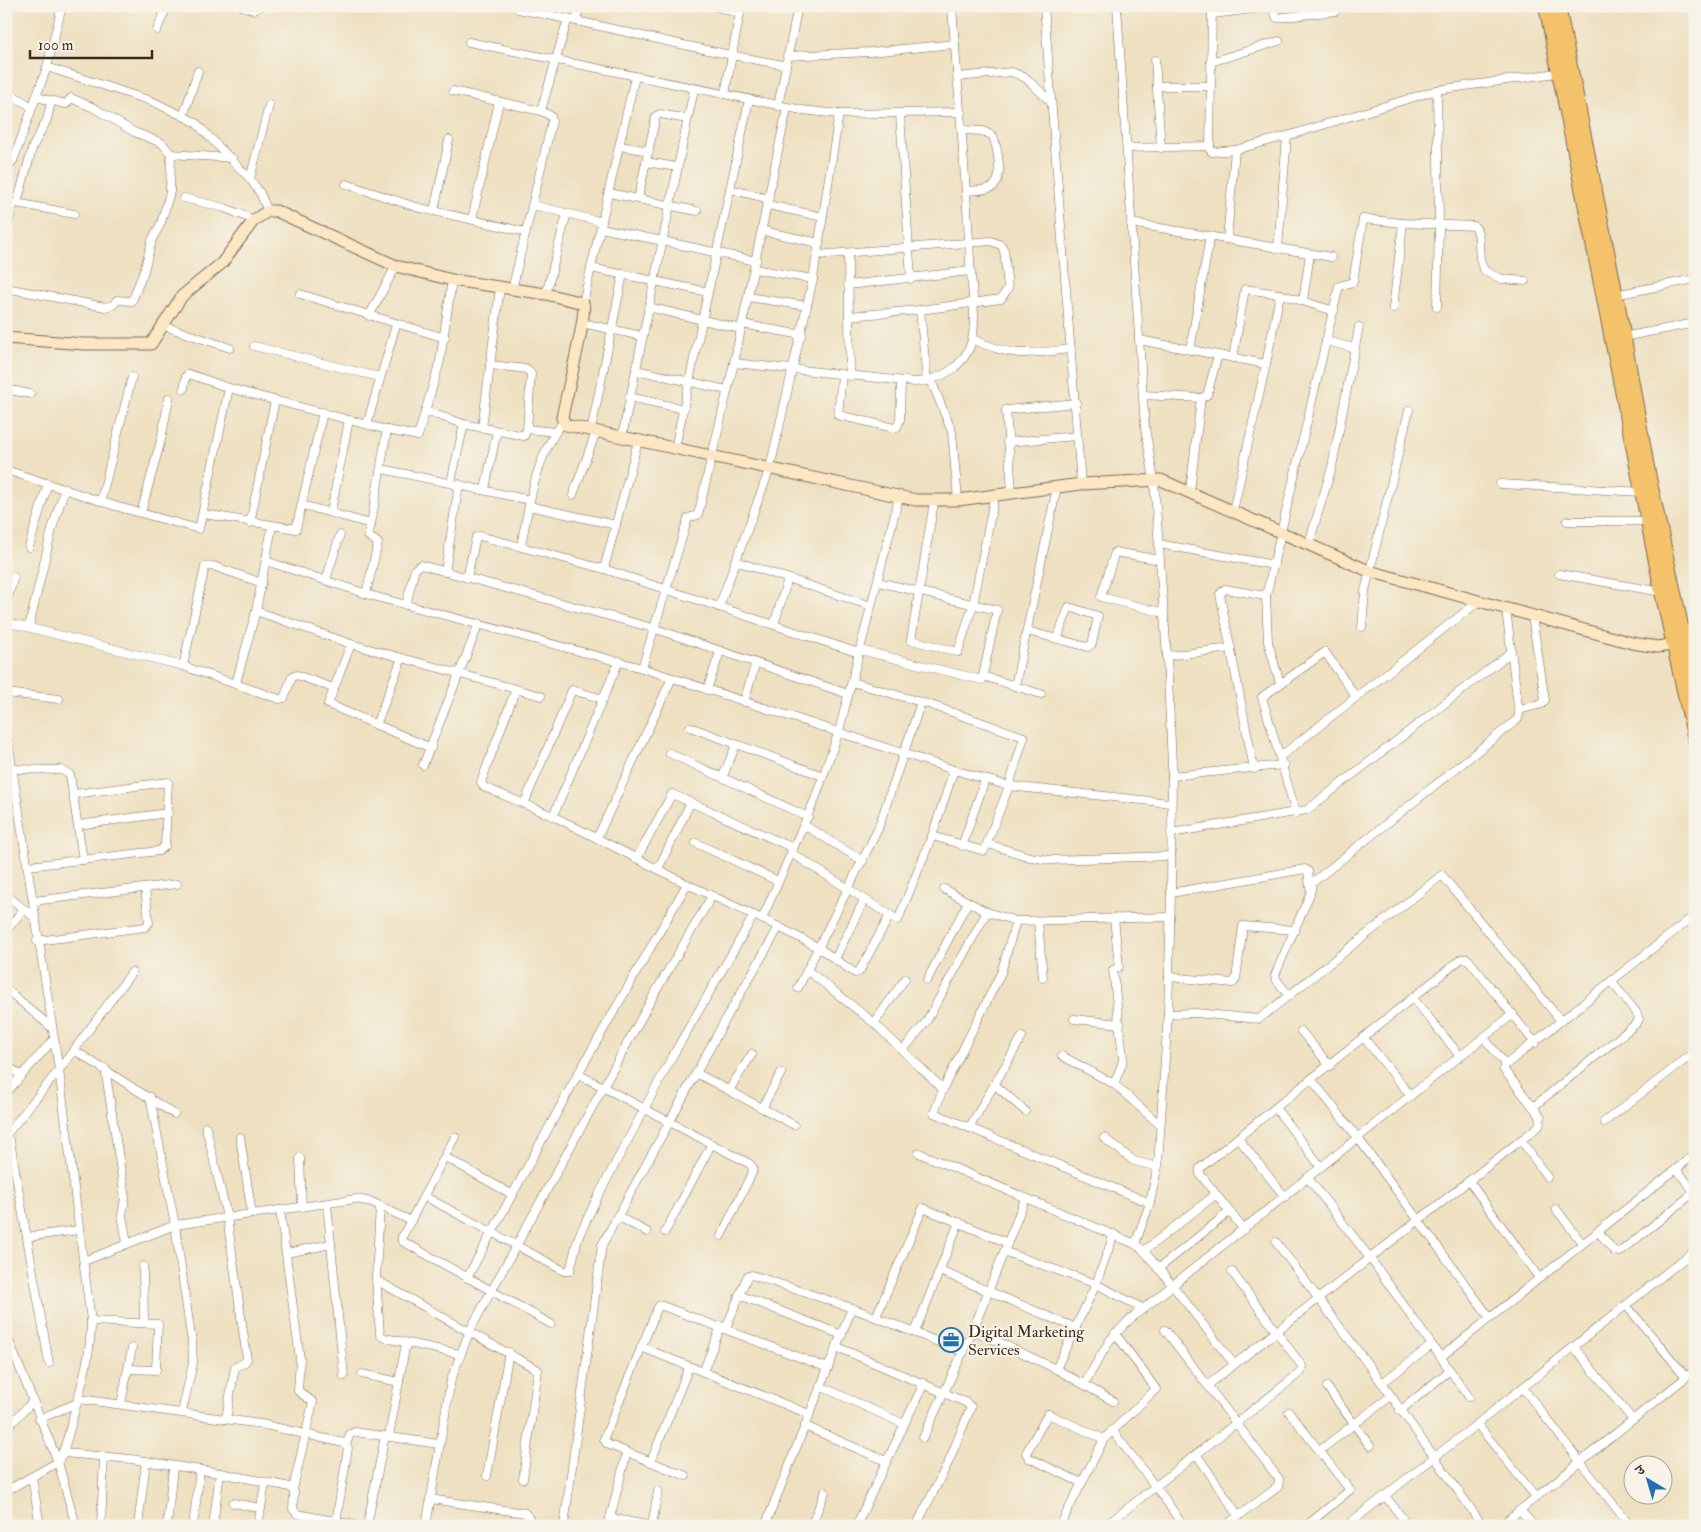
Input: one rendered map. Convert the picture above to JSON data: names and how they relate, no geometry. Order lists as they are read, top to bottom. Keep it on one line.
{"places":{"office":["Digital Marketing Services"]},"scale_bar":"100 m","north":"top left"}
